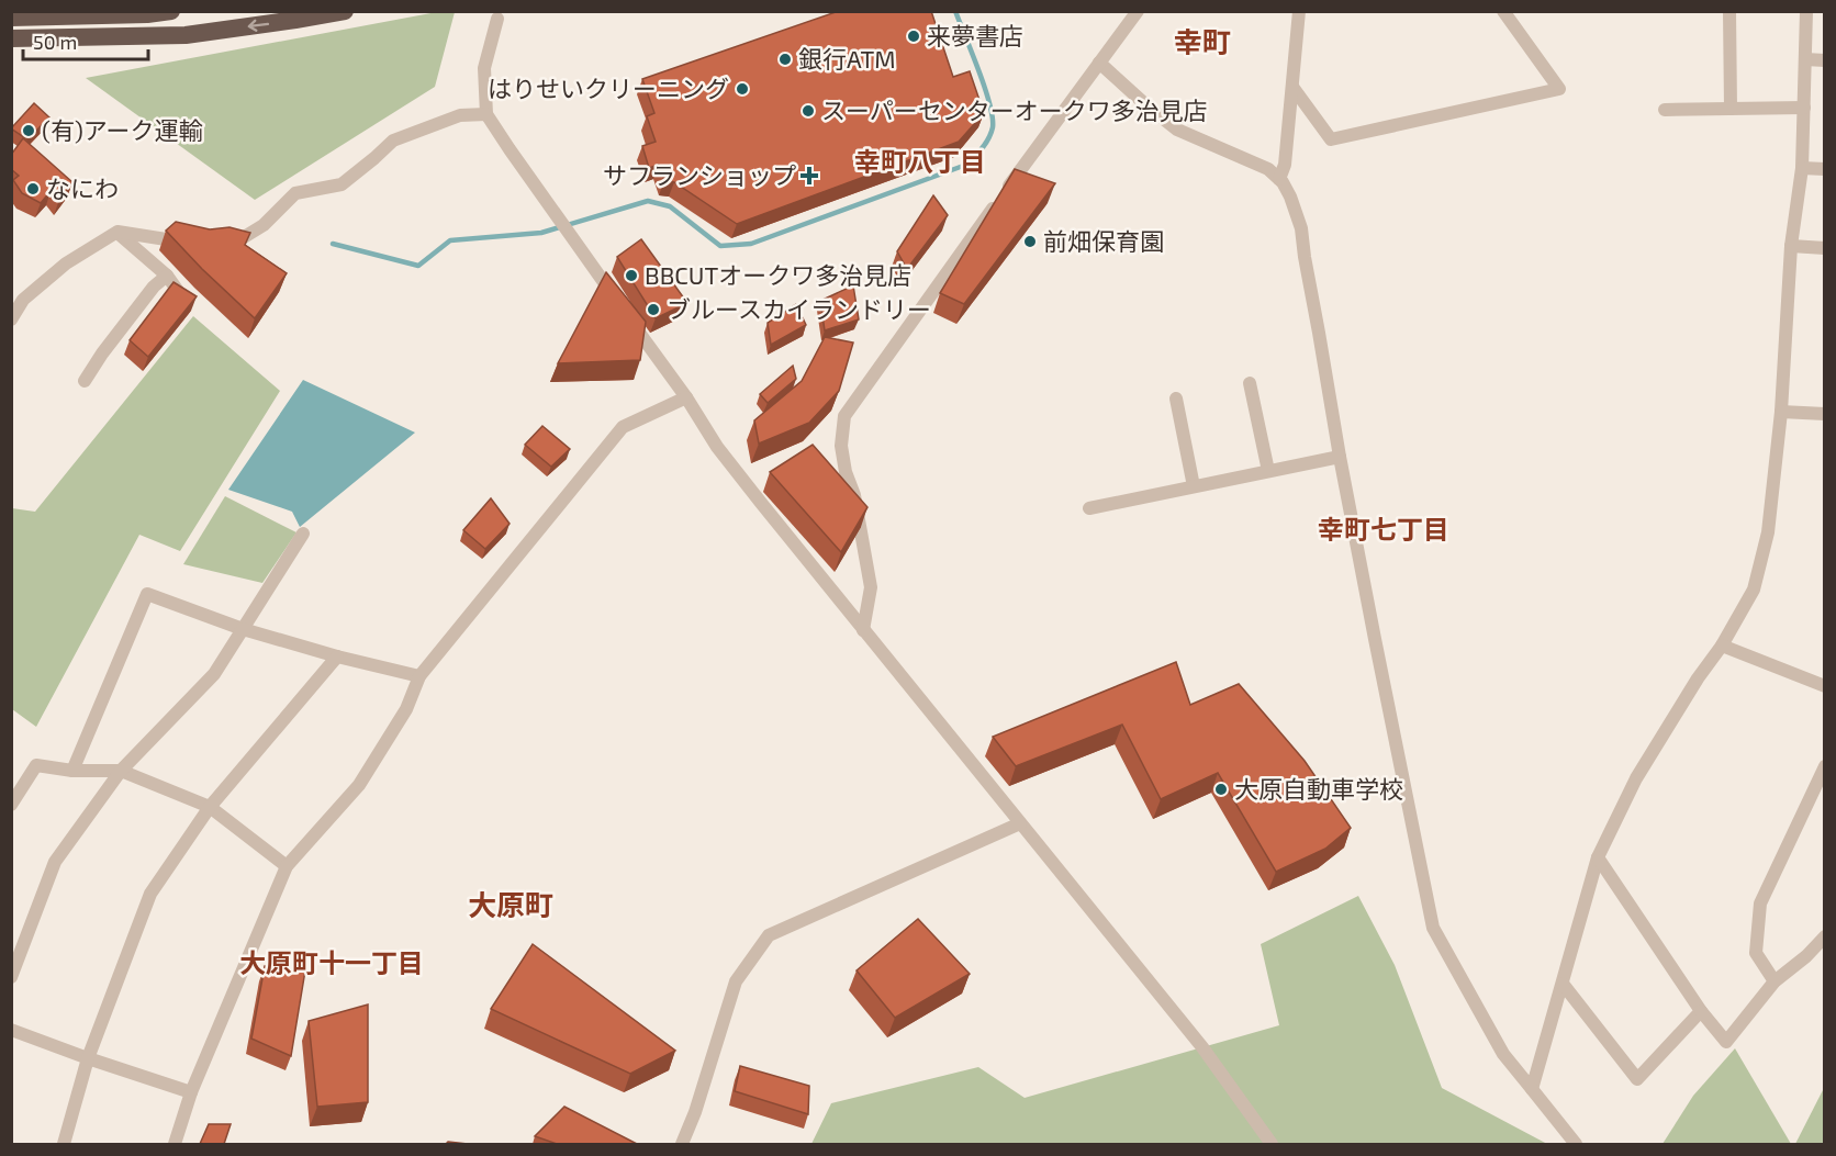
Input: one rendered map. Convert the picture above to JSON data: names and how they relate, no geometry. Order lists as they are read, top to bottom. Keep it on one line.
{"districts":["幸町","幸町八丁目","幸町七丁目","大原町","大原町十一丁目"],"places":{"other":["来夢書店","銀行ATM","はりせいクリーニング","スーパーセンターオークワ多治見店","(有)アーク運輸","なにわ","前畑保育園","BBCUTオークワ多治見店","ブルースカイランドリー","大原自動車学校"],"health":["サフランショップ"]},"scale_bar":"50 m"}
